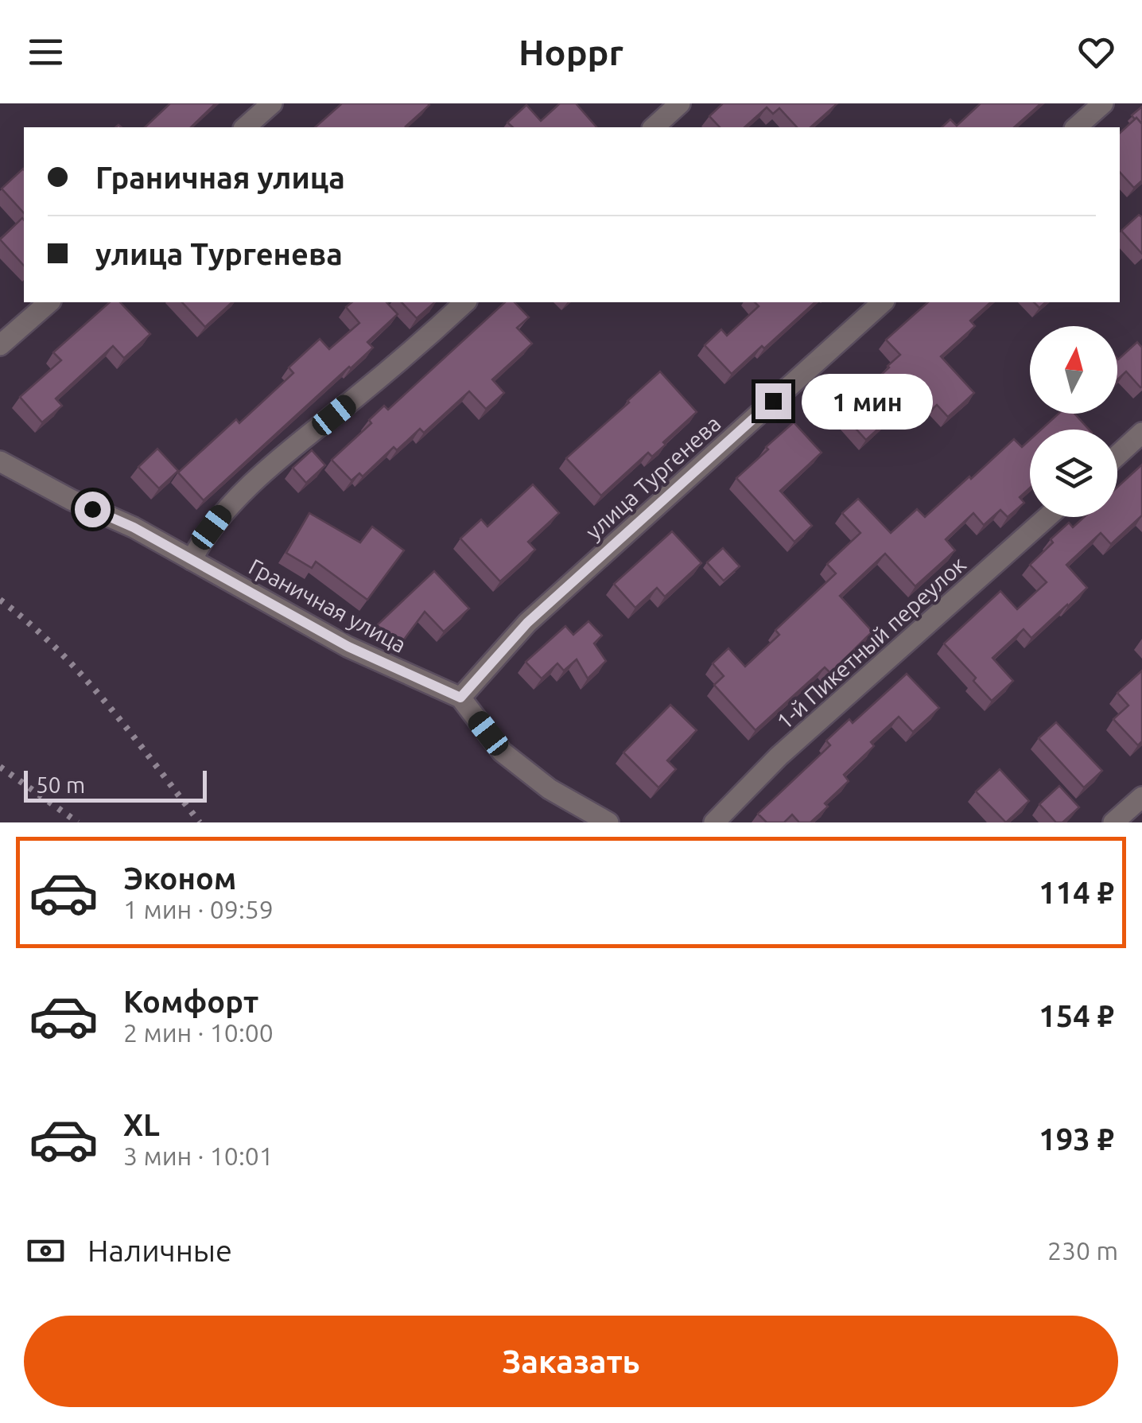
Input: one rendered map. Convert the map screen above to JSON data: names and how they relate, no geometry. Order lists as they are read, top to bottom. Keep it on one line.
{"streets":{"street":["улица Тургенева","Граничная улица","1-й Пикетный переулок"]},"crossings":[["улица Тургенева","Граничная улица"]],"scale_bar":"50 m","north":"top","page":{"header":"Hoppr","banner":["Граничная улица","улица Тургенева"],"bubble":"1 мин","scale":"50 m","list":[{"name":"Эконом","note":"1 мин · 09:59","value":"114 ₽"},{"name":"Комфорт","note":"2 мин · 10:00","value":"154 ₽"},{"name":"XL","note":"3 мин · 10:01","value":"193 ₽"}],"pay":["Наличные","230 m"],"buttons":"Заказать"}}
